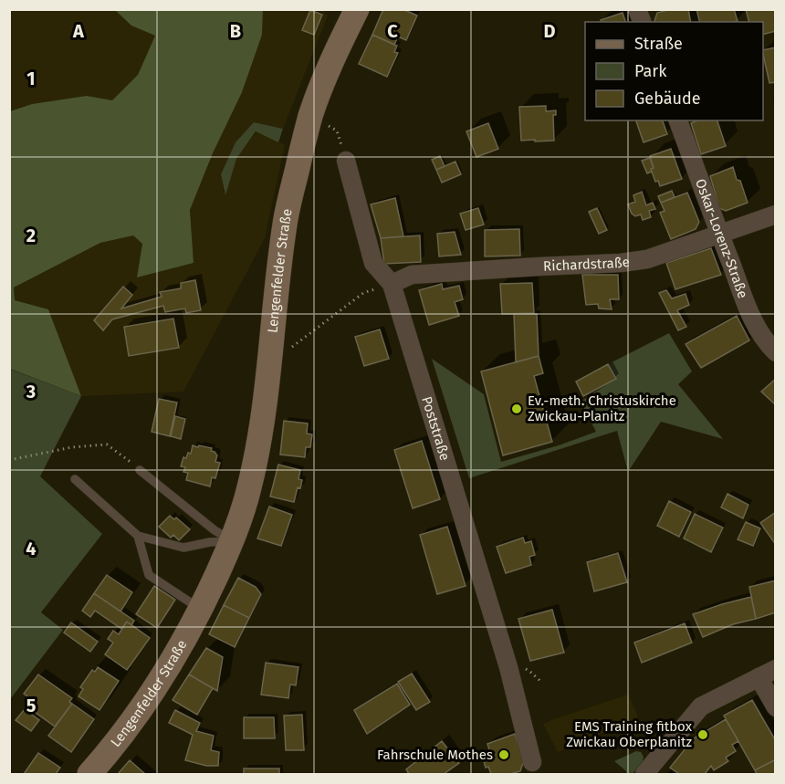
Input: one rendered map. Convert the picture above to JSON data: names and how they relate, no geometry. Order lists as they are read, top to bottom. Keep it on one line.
{"streets":{"main road":["Lengenfelder Straße"],"street":["Oskar-Lorenz-Straße","Richardstraße","Poststraße"]},"crossings":[["Oskar-Lorenz-Straße","Richardstraße"],["Richardstraße","Poststraße"]],"places":["Ev.-meth. Christuskirche Zwickau-Planitz","EMS Training fitbox Zwickau Oberplanitz","Fahrschule Mothes"],"legend":["Straße","Park","Gebäude"],"grid":{"columns":["A","B","C","D"],"rows":["1","2","3","4","5"]}}
